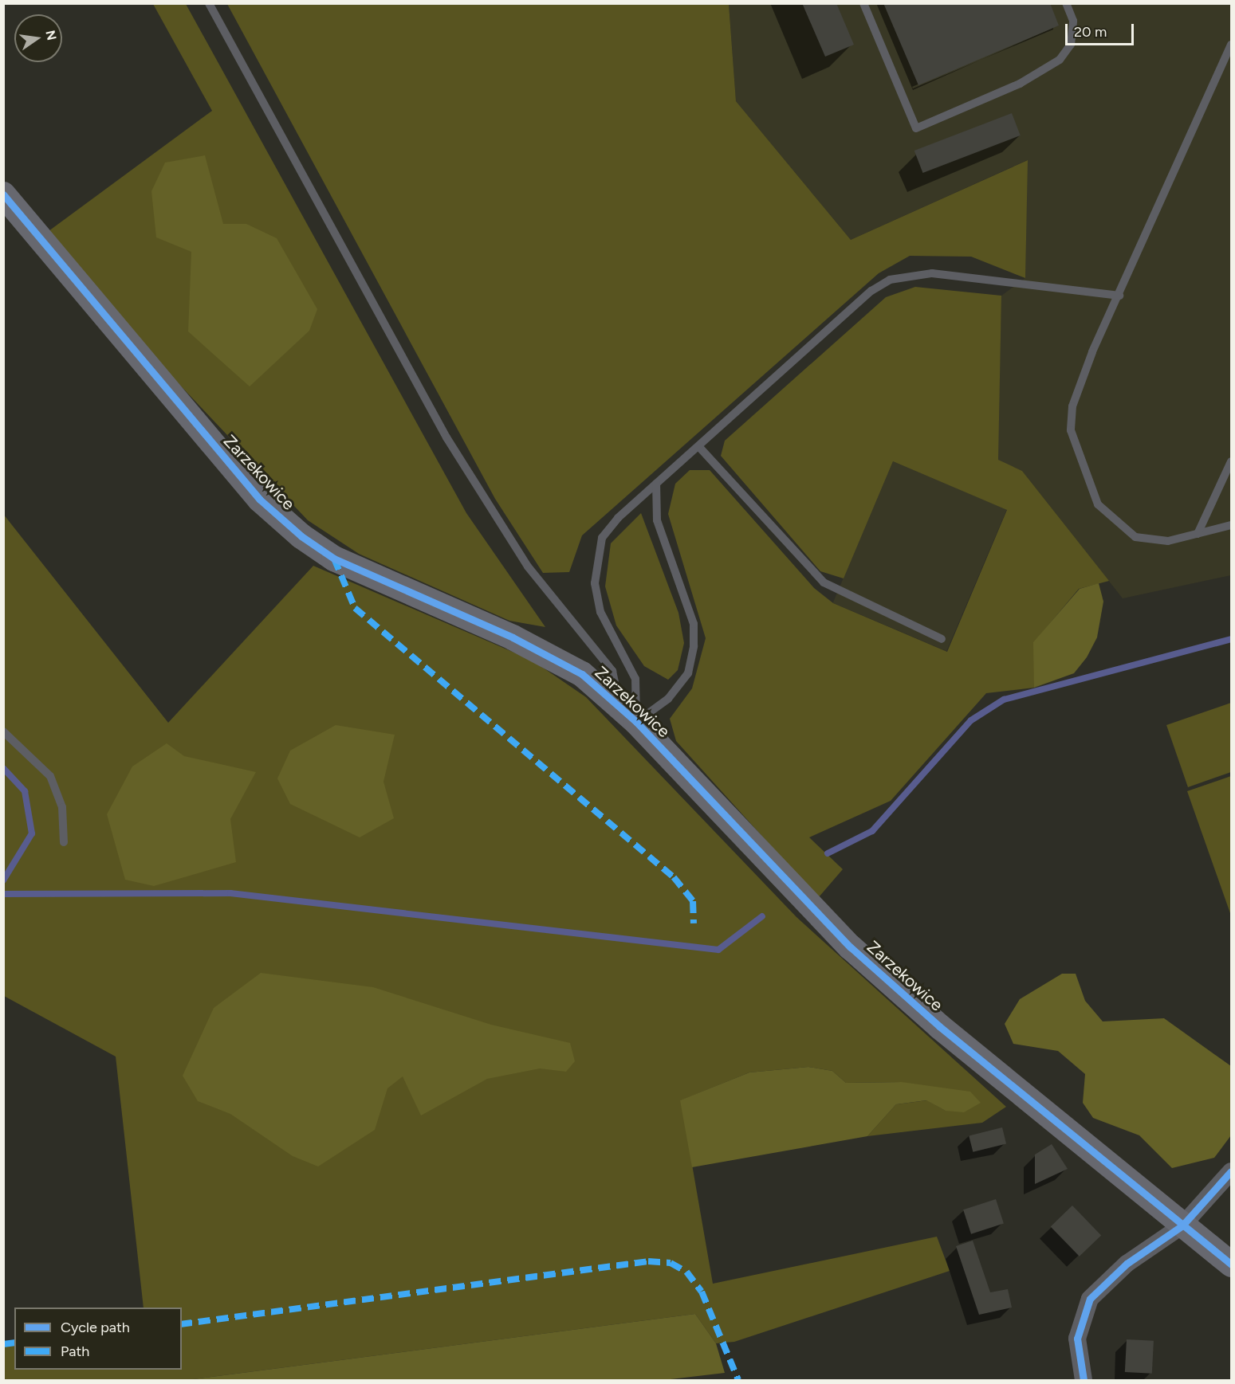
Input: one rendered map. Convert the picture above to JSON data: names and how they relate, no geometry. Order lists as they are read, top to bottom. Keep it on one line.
{"streets":{"street":["Zarzekowice"]},"legend":["Cycle path","Path"],"scale_bar":"20 m","north":"right"}
